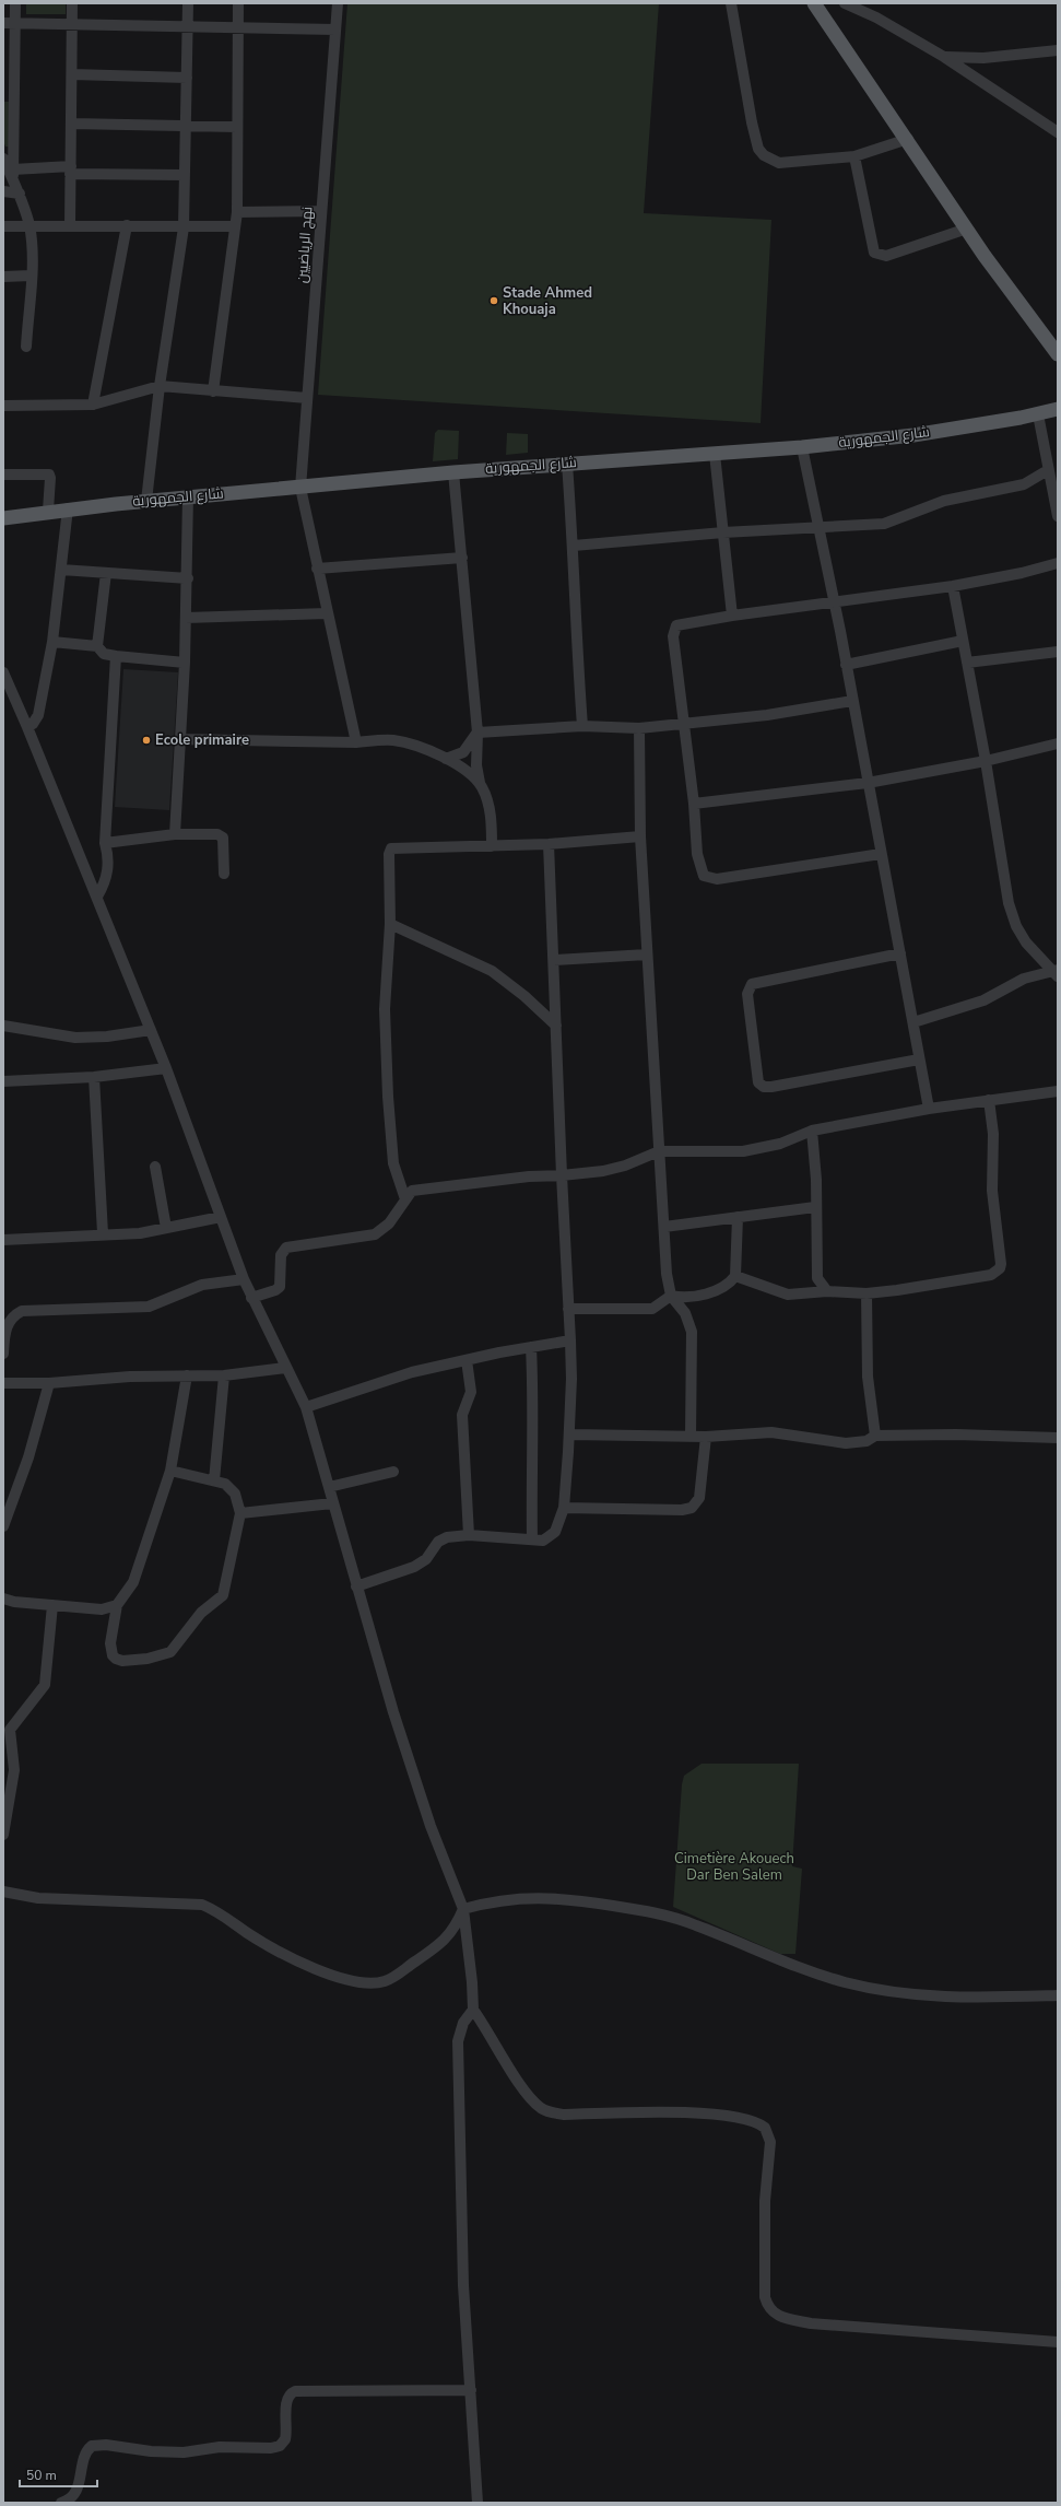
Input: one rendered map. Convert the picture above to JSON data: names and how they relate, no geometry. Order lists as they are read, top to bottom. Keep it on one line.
{"streets":{"main road":["شارع الجمهورية"],"street":["نهج الرياضيين"]},"crossings":[["نهج الرياضيين","شارع الجمهورية"]],"parks":["Cimetière Akouech Dar Ben Salem"],"places":["Stade Ahmed Khouaja","Ecole primaire"],"scale_bar":"50 m"}
